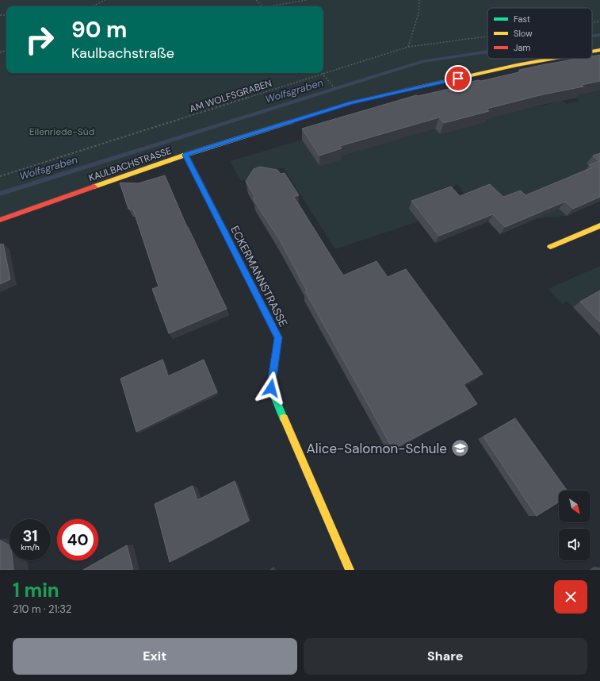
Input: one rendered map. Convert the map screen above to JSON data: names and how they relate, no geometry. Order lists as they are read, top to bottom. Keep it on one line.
{"streets":{"street":["KAULBACHSTRASSE","ECKERMANNSTRASSE"],"path":["AM WOLFSGRABEN"]},"crossings":[["KAULBACHSTRASSE","ECKERMANNSTRASSE"]],"water":["Wolfsgraben"],"parks":["Eilenriede-Süd"],"places":{"school or university":["Alice-Salomon-Schule"]},"legend":["Fast","Slow","Jam"],"north":"bottom right","page":{"turn":["90 m","Kaulbachstraße"],"speed":"31 km/h","limit":"40","heading":["1 min","210 m · 21:32"],"buttons":["Exit","Share"]}}
